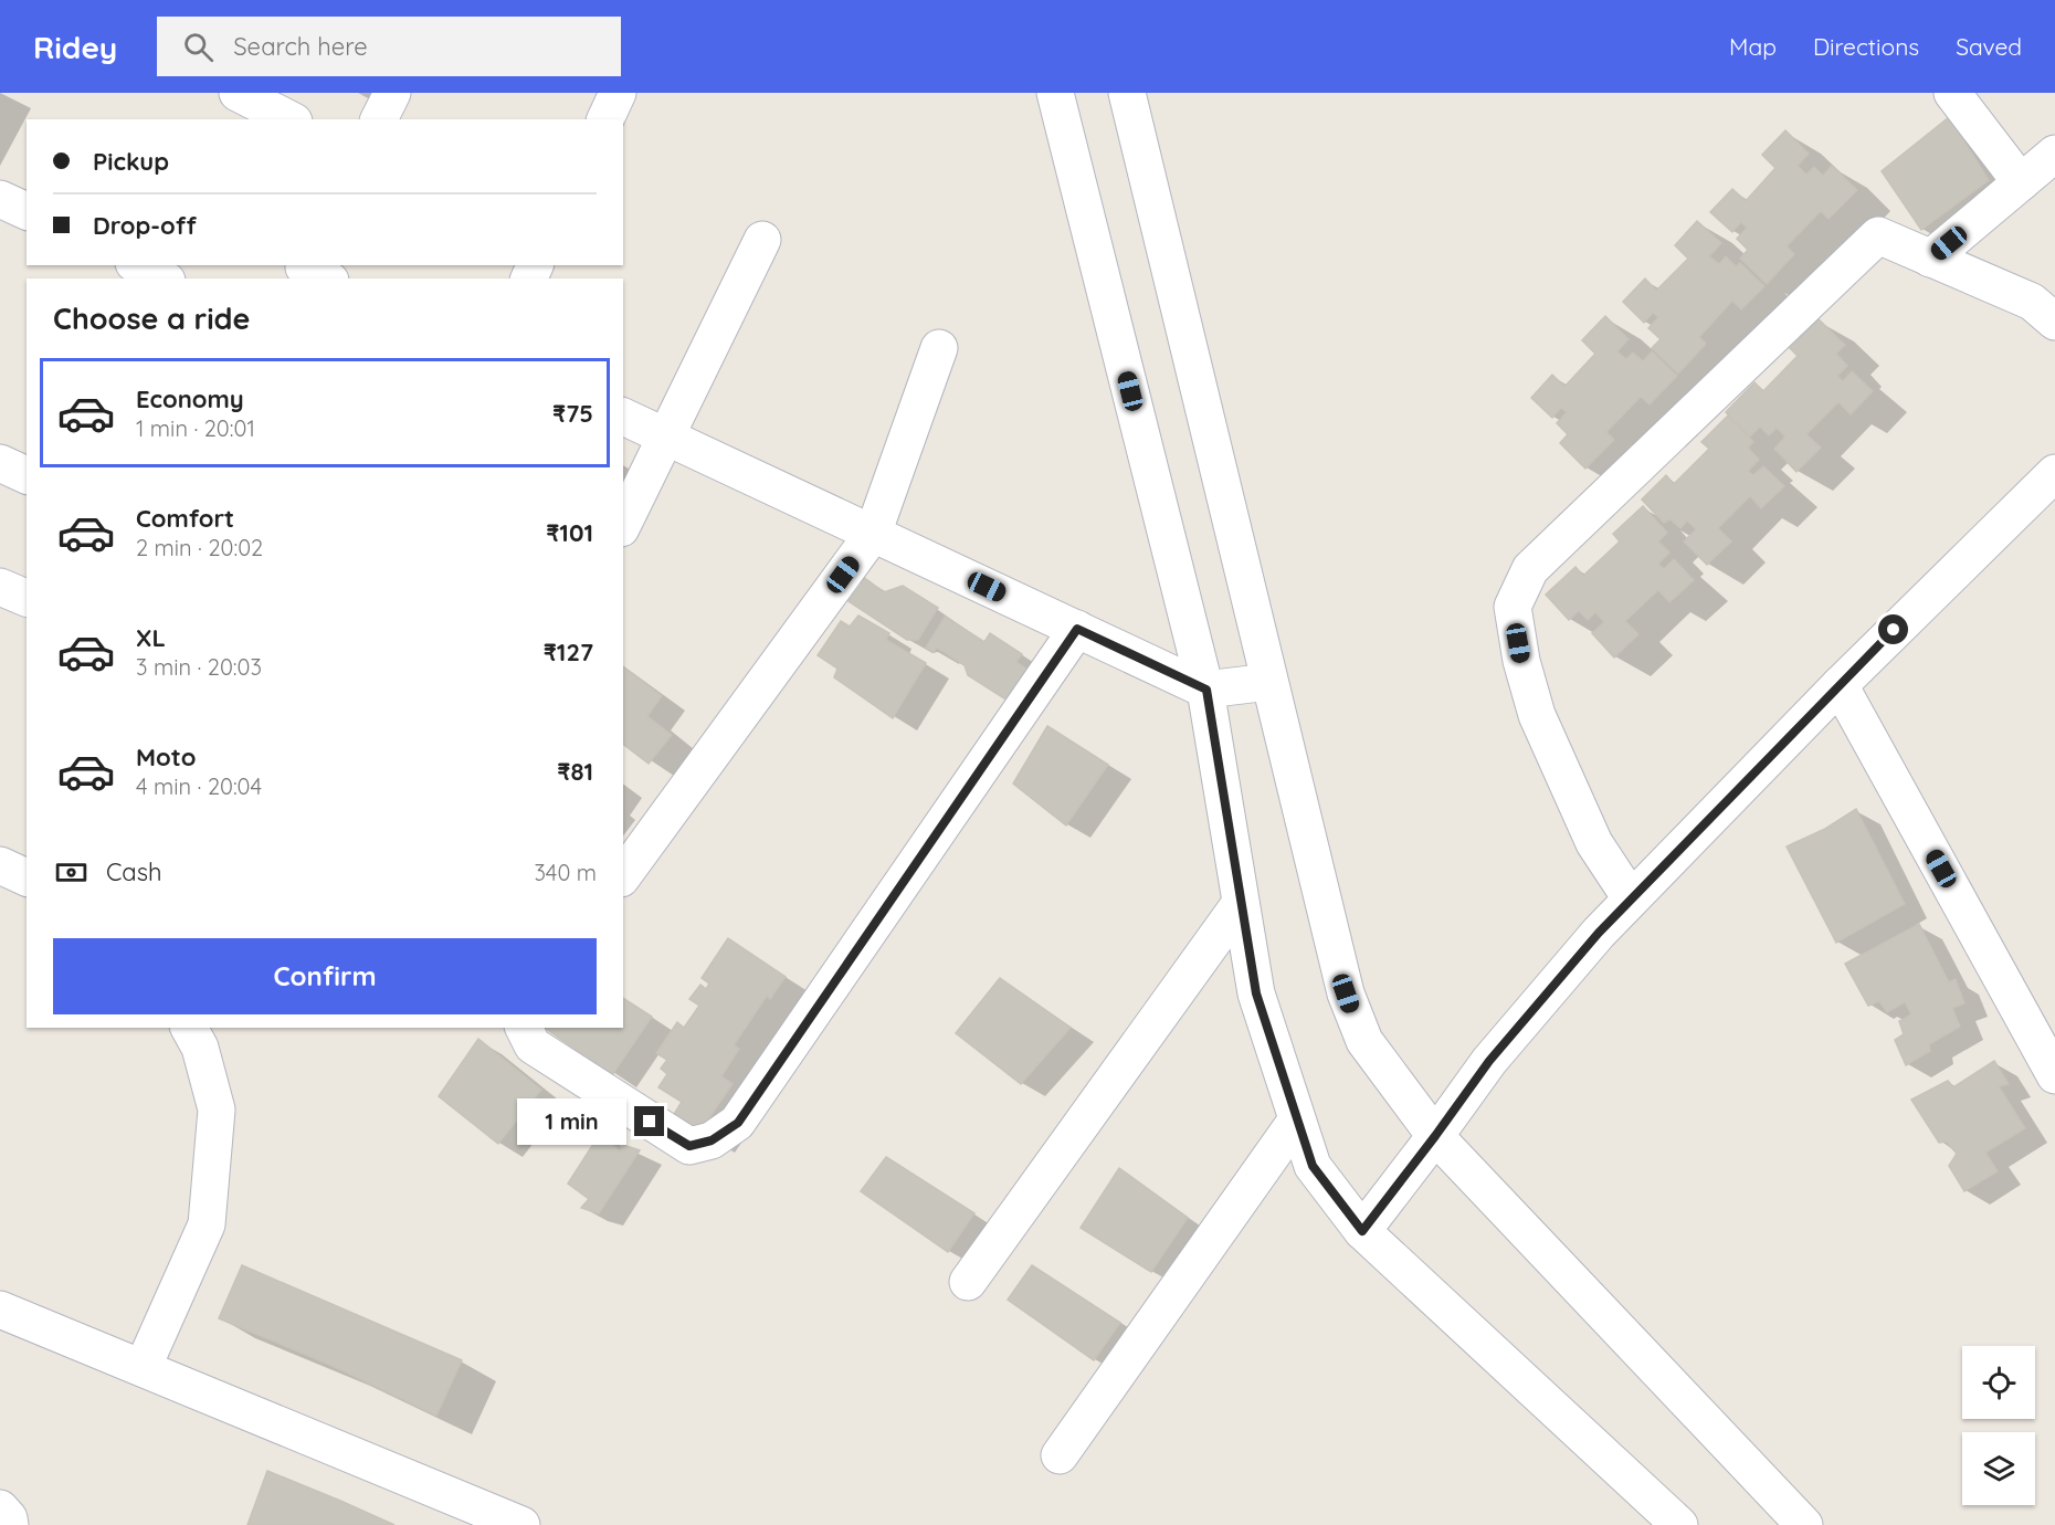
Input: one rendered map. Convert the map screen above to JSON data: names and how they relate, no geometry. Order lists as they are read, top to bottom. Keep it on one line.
{"page":{"header":"Ridey","search":"Search here","nav":["Map","Directions","Saved"],"banner":["Pickup","Drop-off"],"heading":"Choose a ride","list":[{"name":"Economy","note":"1 min · 20:01","value":"₹75"},{"name":"Comfort","note":"2 min · 20:02","value":"₹101"},{"name":"XL","note":"3 min · 20:03","value":"₹127"},{"name":"Moto","note":"4 min · 20:04","value":"₹81"}],"pay":["Cash","340 m"],"buttons":"Confirm","bubble":"1 min"}}
